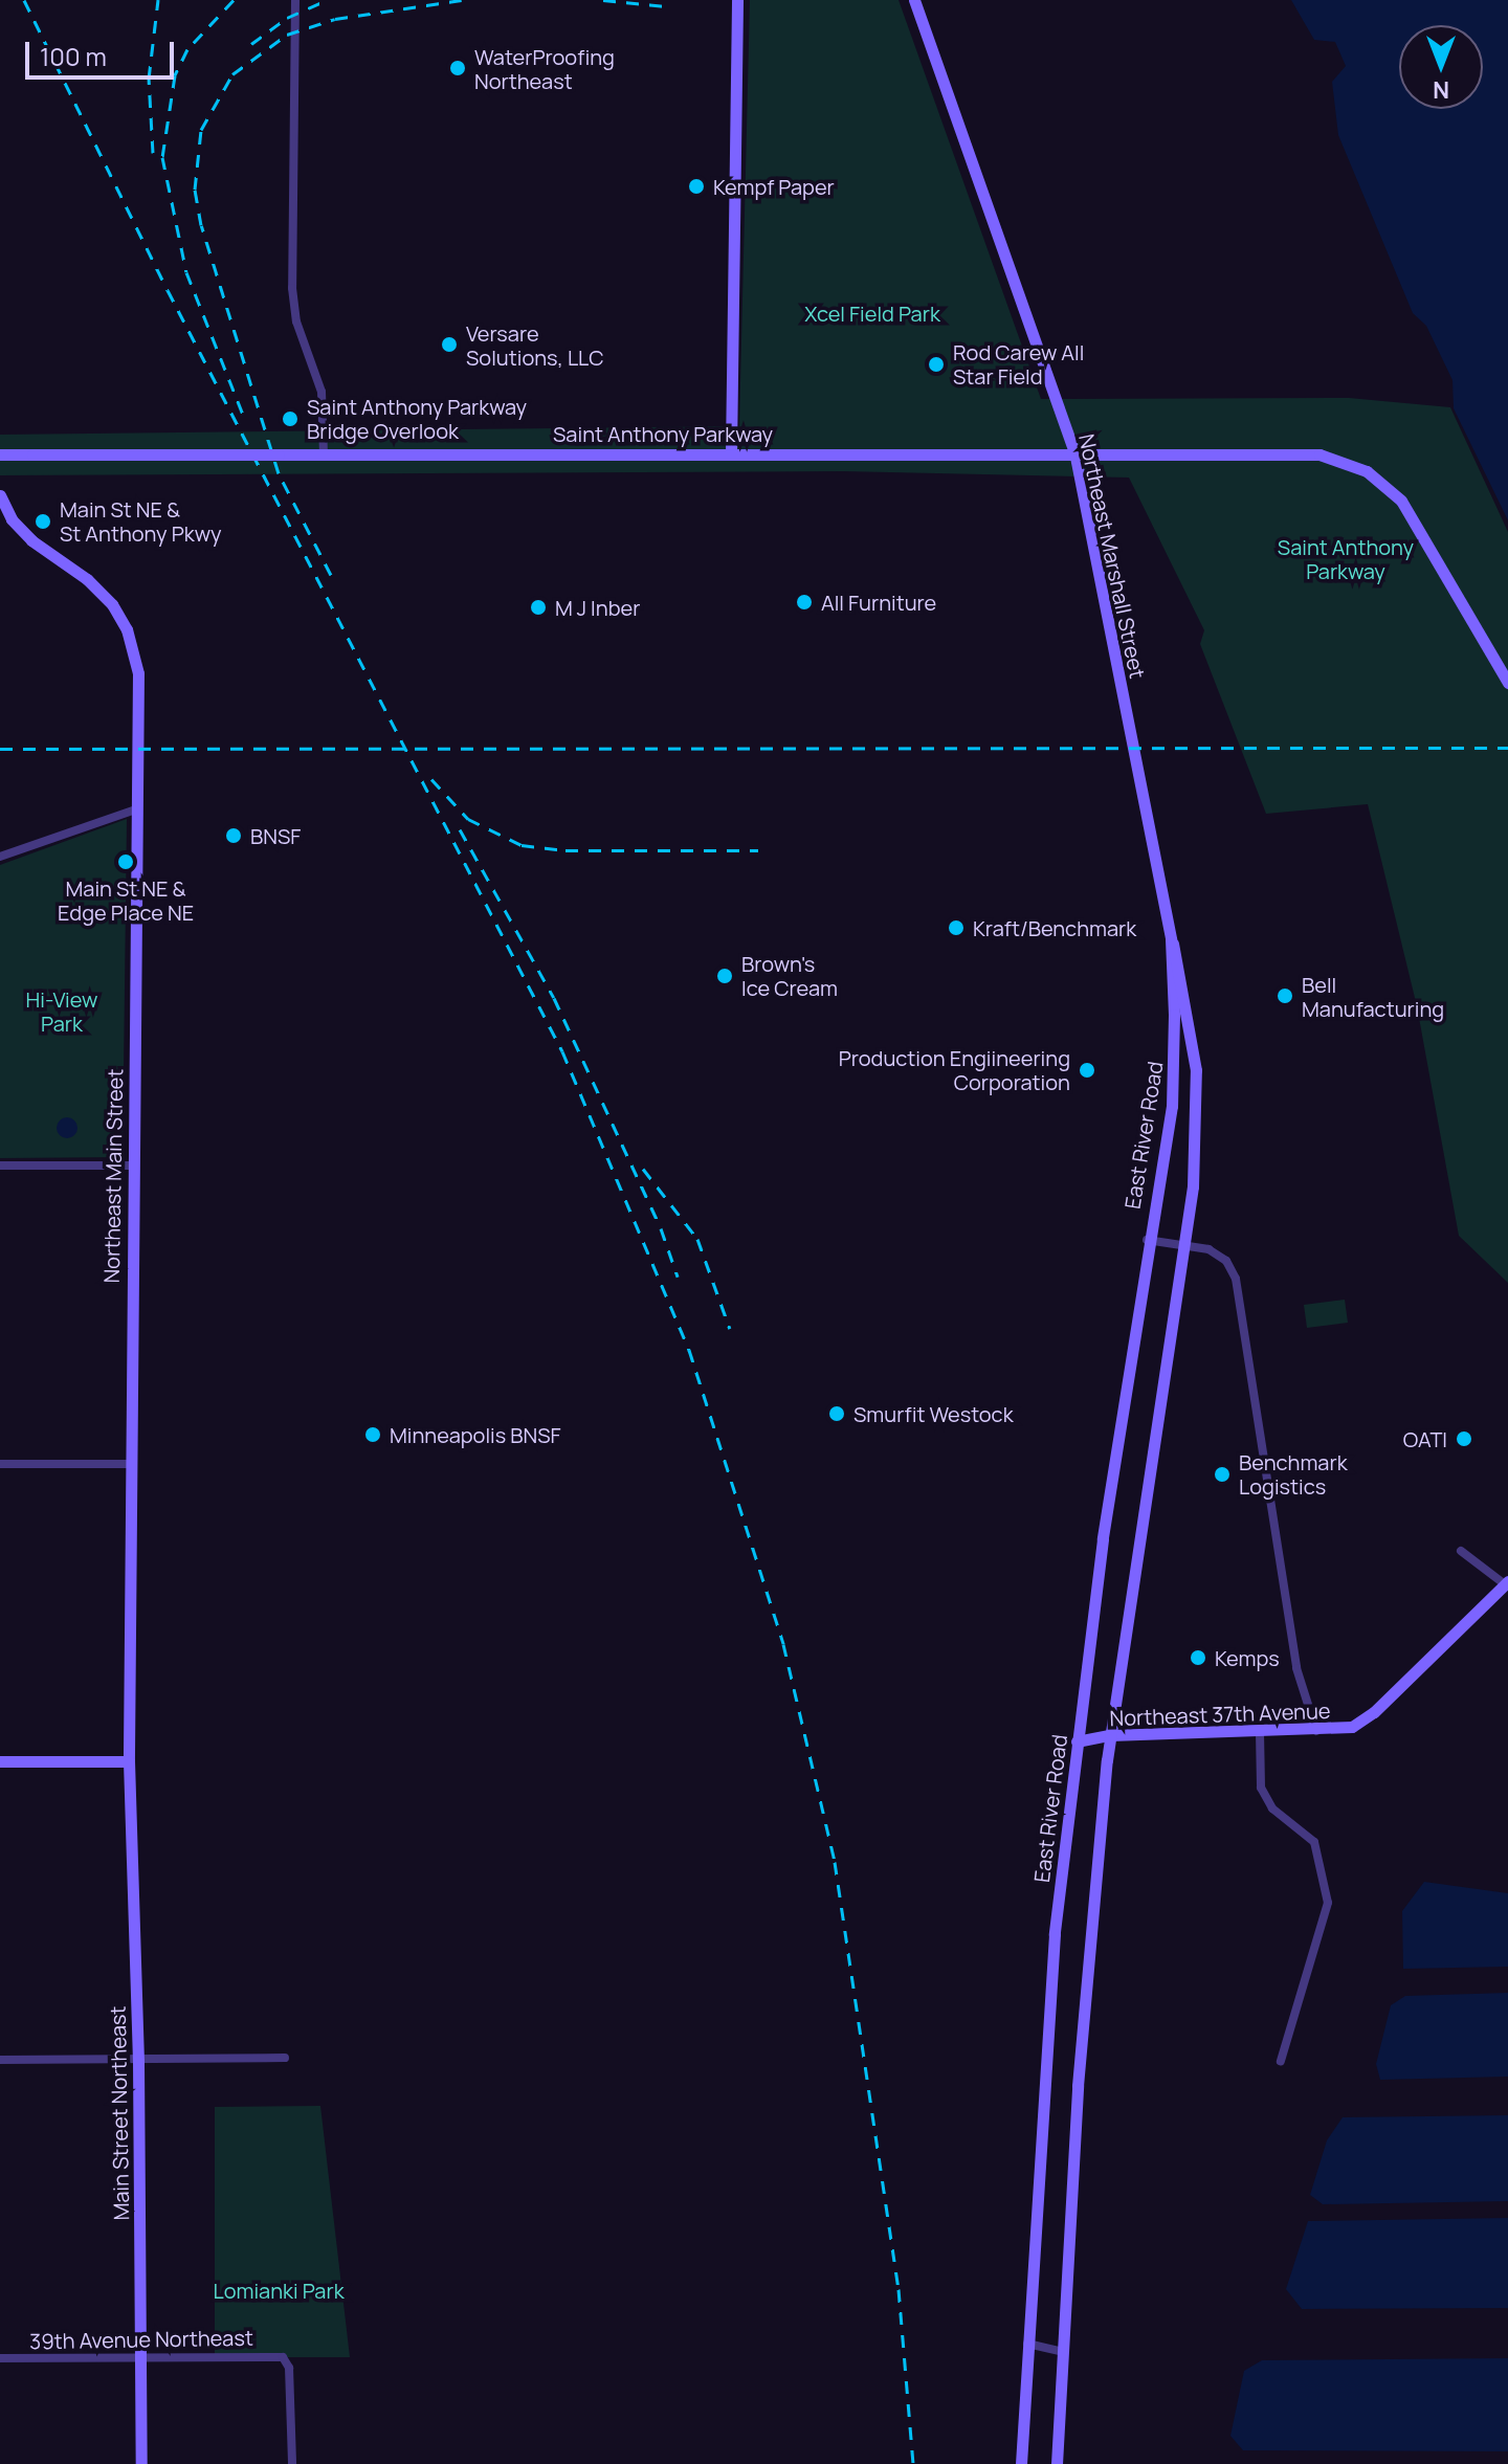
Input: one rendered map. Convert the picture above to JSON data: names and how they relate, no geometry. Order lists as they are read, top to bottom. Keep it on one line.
{"streets":{"street":["Saint Anthony Parkway","Northeast Marshall Street","East River Road","Northeast Main Street","Northeast 37th Avenue","Main Street Northeast","39th Avenue Northeast"]},"crossings":[["Saint Anthony Parkway","Northeast Marshall Street"],["Northeast Marshall Street","East River Road"],["East River Road","Northeast 37th Avenue"],["Northeast Main Street","Main Street Northeast"],["Main Street Northeast","39th Avenue Northeast"]],"parks":["Xcel Field Park","Saint Anthony Parkway","Hi-View Park","Lomianki Park"],"places":["WaterProofing Northeast","Kempf Paper","Versare Solutions, LLC","Rod Carew All Star Field","Saint Anthony Parkway Bridge Overlook","Main St NE & St Anthony Pkwy","All Furniture","M J Inber","BNSF","Main St NE & Edge Place NE","Kraft/Benchmark","Brown's Ice Cream","Bell Manufacturing","Production Engiineering Corporation","Smurfit Westock","Minneapolis BNSF","OATI","Benchmark Logistics","Kemps"],"scale_bar":"100 m","north":"bottom"}
